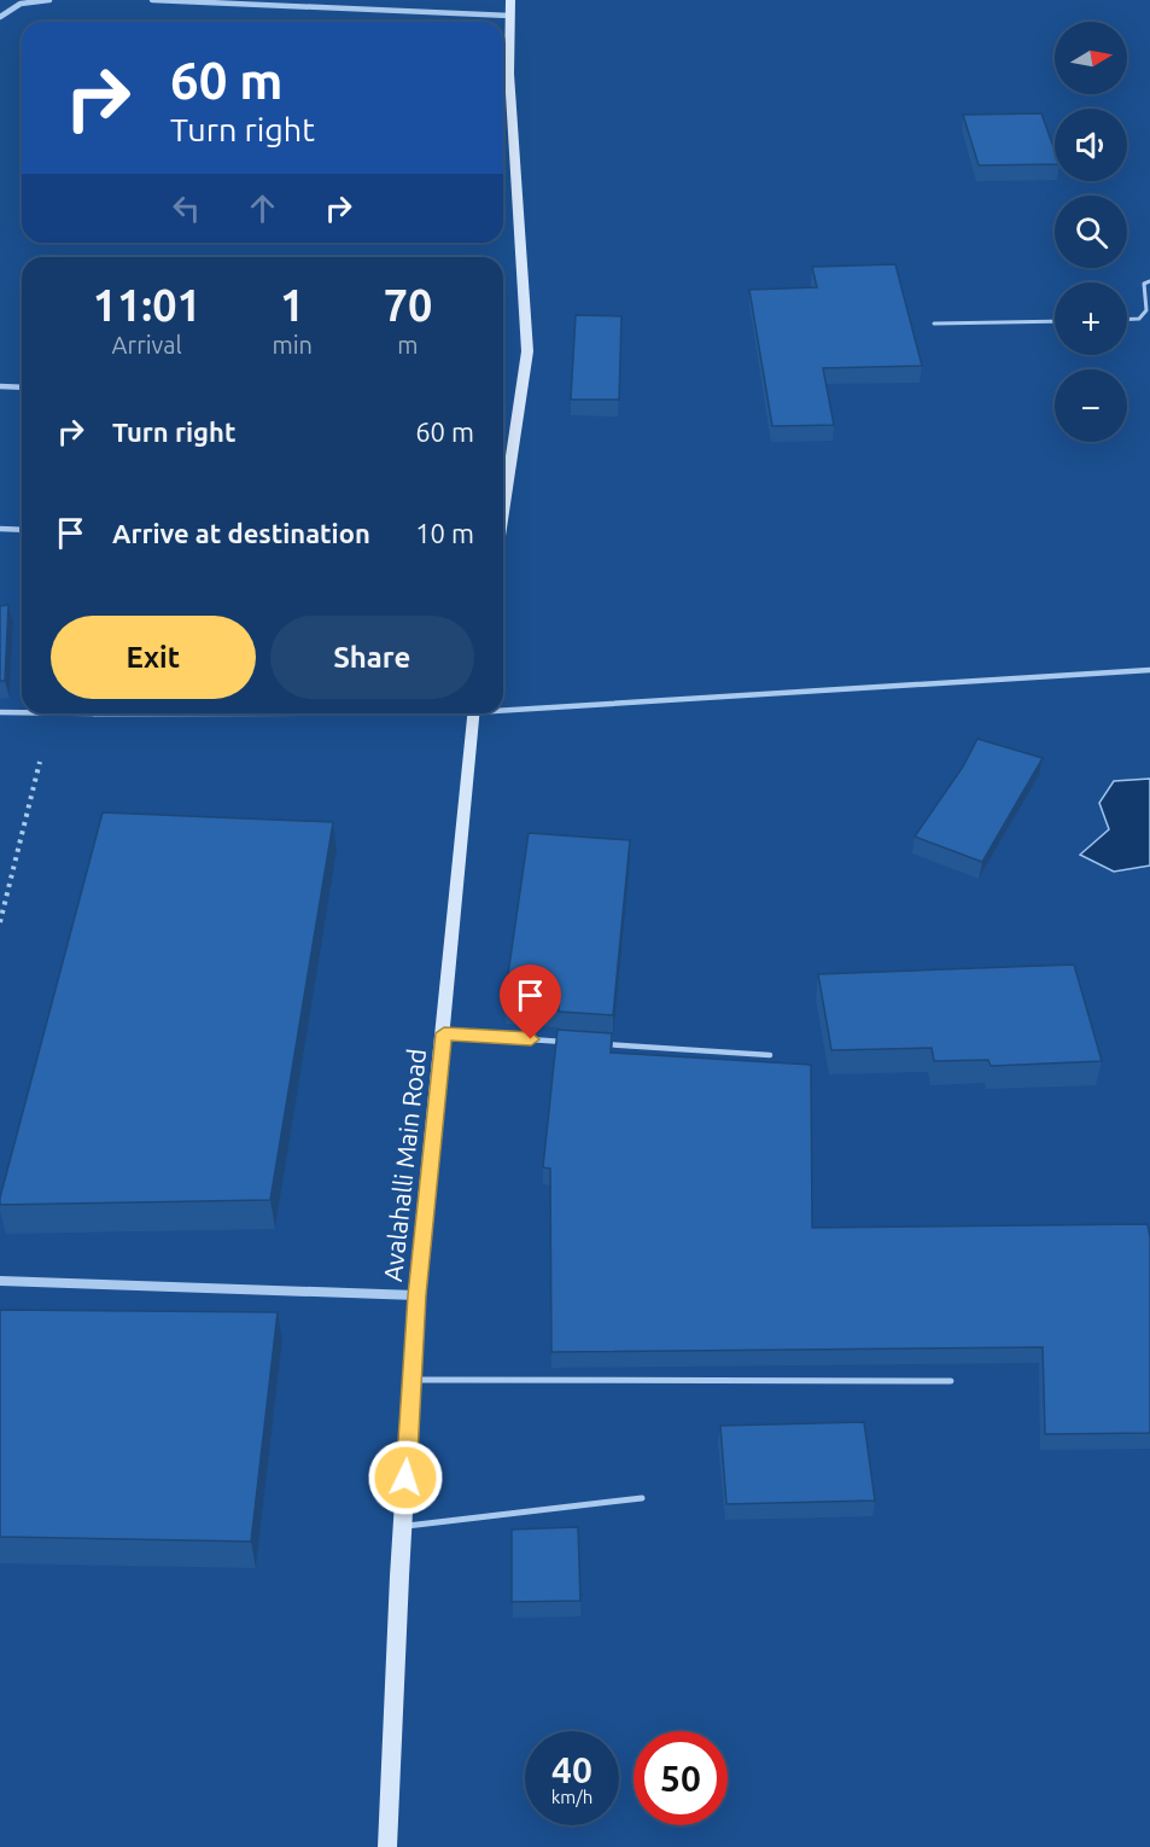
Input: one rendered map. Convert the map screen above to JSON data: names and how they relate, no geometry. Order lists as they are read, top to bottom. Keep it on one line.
{"streets":{"main road":["Avalahalli Main Road"]},"north":"right","page":{"map_buttons":["+","−"],"turn":["60 m","Turn right"],"eta":["11:01","Arrival","1","min","70","m"],"list":[{"name":"Turn right","value":"60 m"},{"name":"Arrive at destination","value":"10 m"}],"buttons":["Exit","Share"],"speed":"40 km/h","limit":"50"}}
